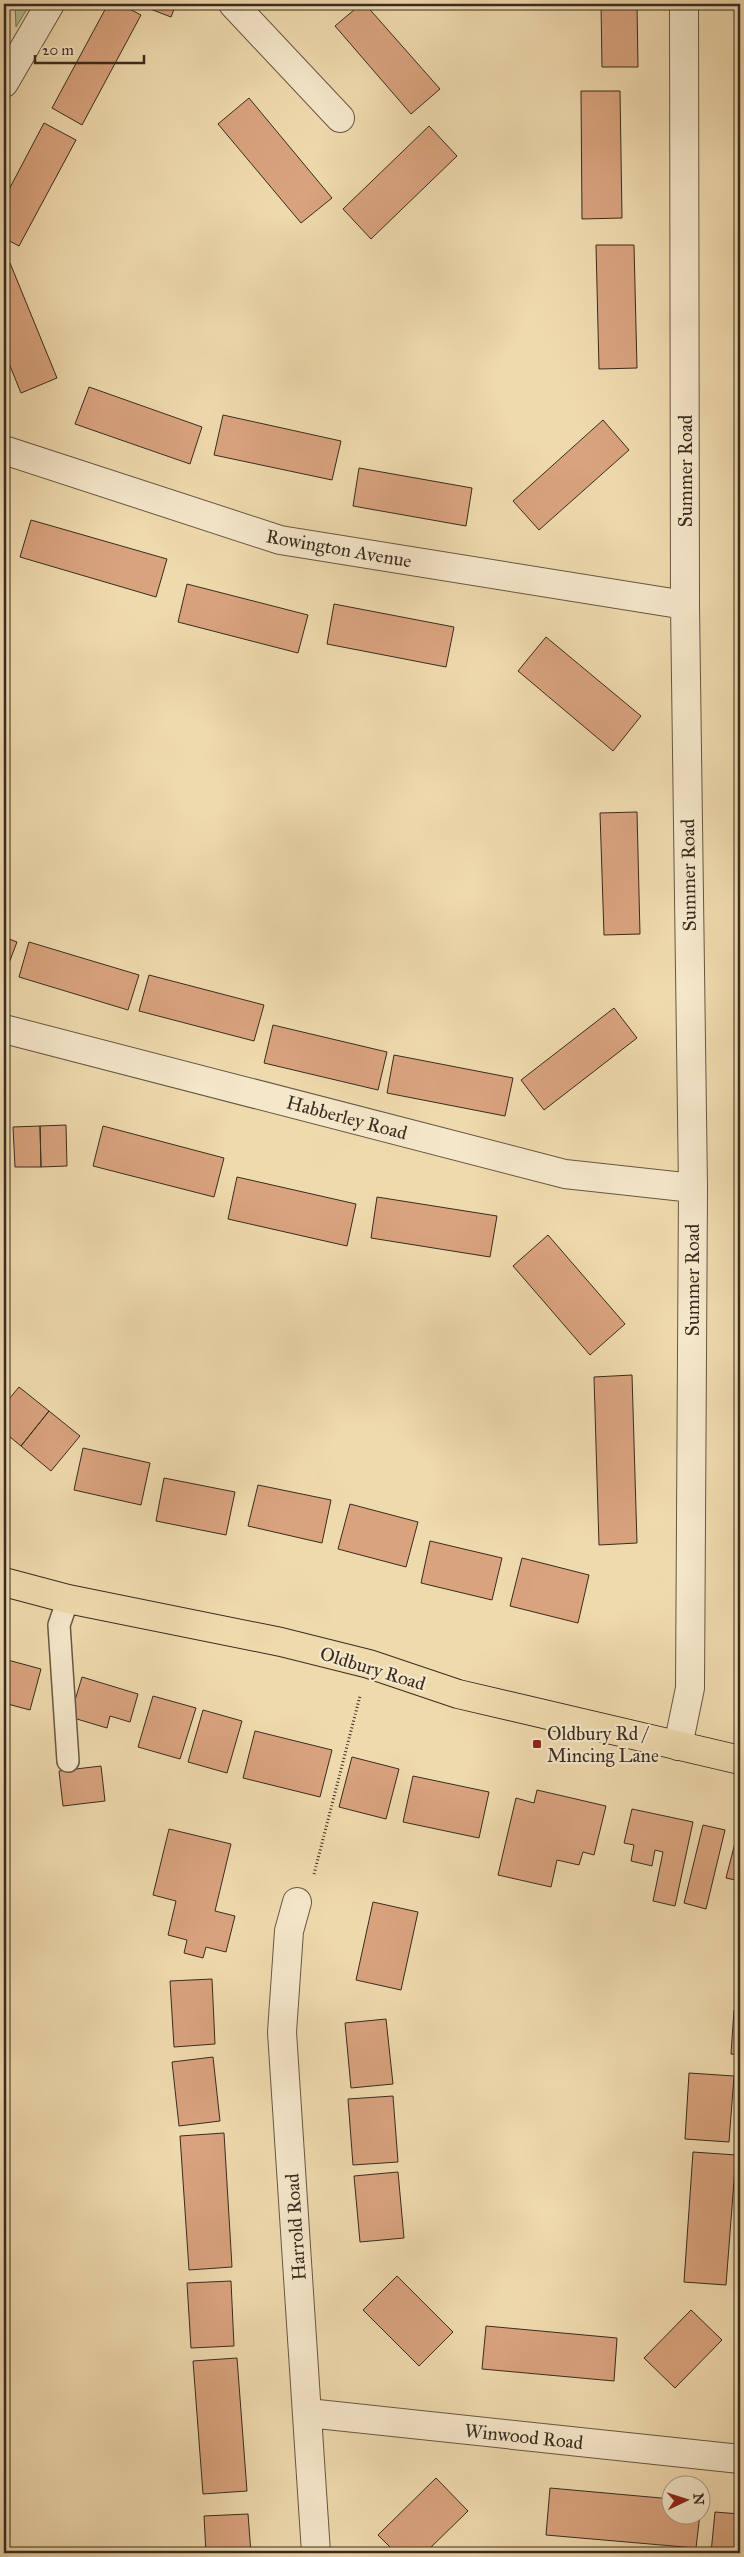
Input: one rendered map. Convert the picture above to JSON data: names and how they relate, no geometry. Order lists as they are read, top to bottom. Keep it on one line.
{"streets":{"main road":["Oldbury Road"],"street":["Summer Road","Rowington Avenue","Habberley Road","Harrold Road","Winwood Road"]},"crossings":[["Summer Road","Rowington Avenue"],["Summer Road","Habberley Road"],["Summer Road","Oldbury Road"],["Harrold Road","Winwood Road"]],"places":{"transit":["Oldbury Rd / Mincing Lane"]},"scale_bar":"20 m","north":"right"}
